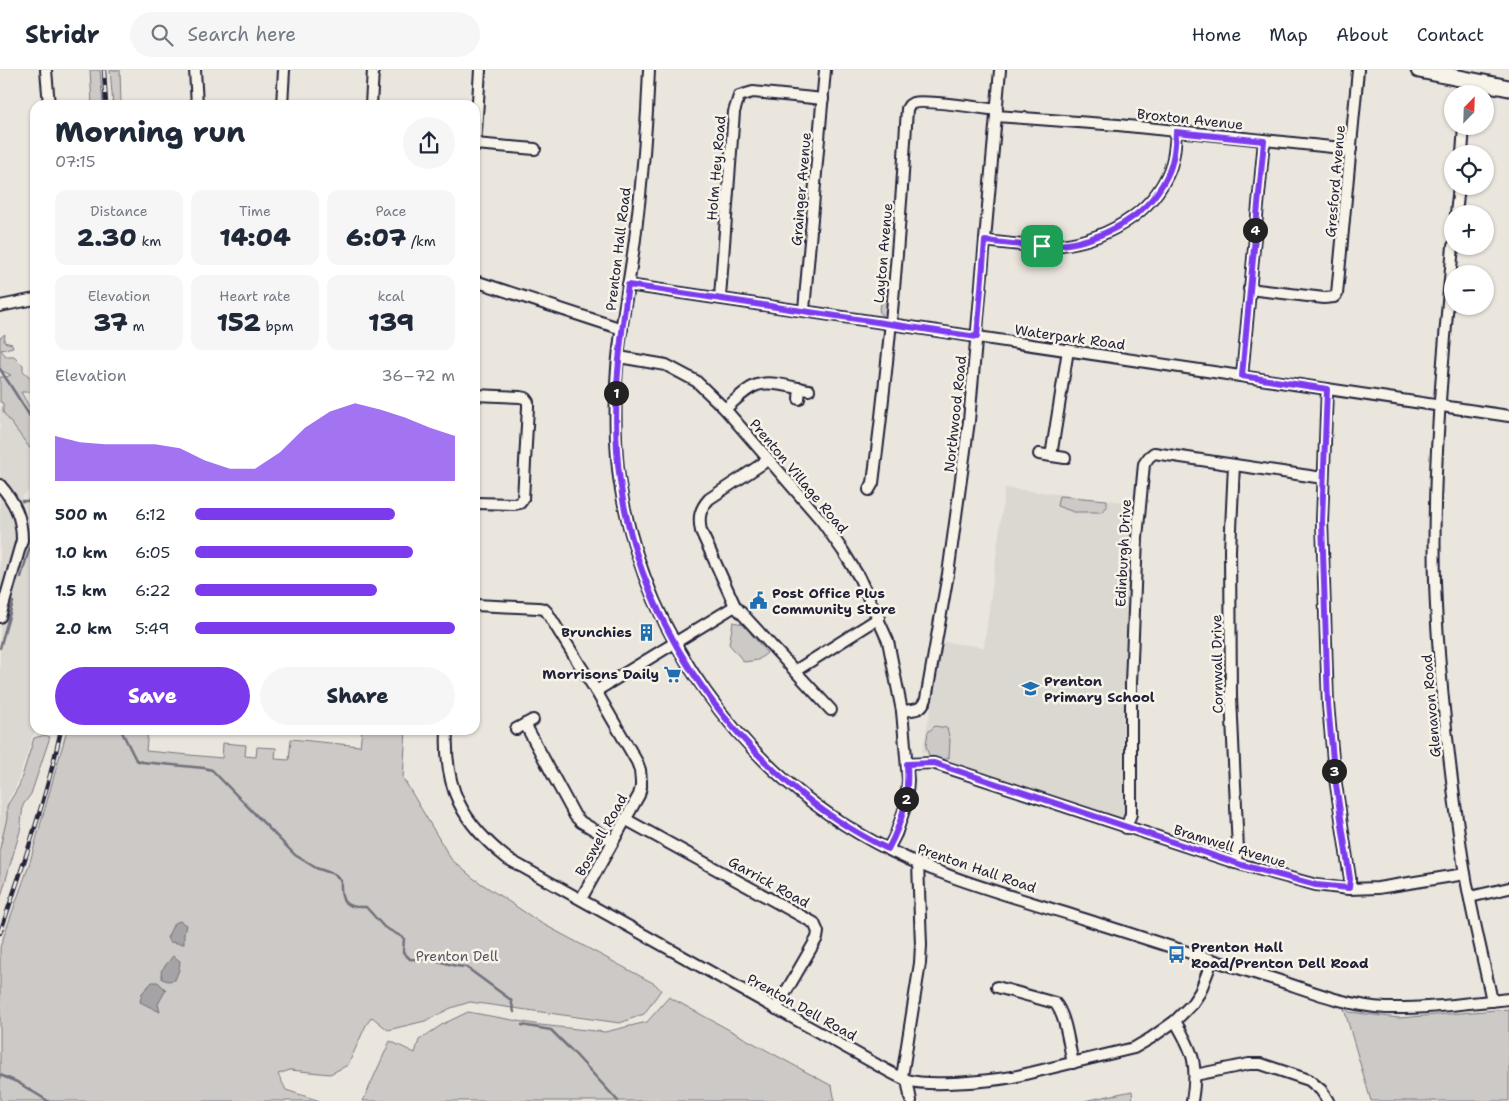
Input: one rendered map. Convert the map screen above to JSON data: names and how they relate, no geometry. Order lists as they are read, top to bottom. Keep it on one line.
{"streets":{"street":["Broxton Avenue","Holm Hey Road","Gresford Avenue","Grainger Avenue","Prenton Hall Road","Layton Avenue","Waterpark Road","Northwood Road","Prenton Village Road","Edinburgh Drive","Cornwall Drive","Glenavon Road","Boswell Road","Bramwell Avenue","Garrick Road","Prenton Dell Road"]},"crossings":[["Broxton Avenue","Gresford Avenue"],["Broxton Avenue","Layton Avenue"],["Broxton Avenue","Northwood Road"],["Holm Hey Road","Grainger Avenue"],["Holm Hey Road","Waterpark Road"],["Grainger Avenue","Waterpark Road"],["Prenton Hall Road","Waterpark Road"],["Prenton Hall Road","Prenton Village Road"],["Prenton Hall Road","Glenavon Road"],["Prenton Hall Road","Prenton Dell Road"],["Layton Avenue","Waterpark Road"],["Layton Avenue","Northwood Road"],["Waterpark Road","Northwood Road"],["Waterpark Road","Glenavon Road"],["Northwood Road","Prenton Village Road"],["Prenton Village Road","Bramwell Avenue"],["Edinburgh Drive","Cornwall Drive"],["Edinburgh Drive","Bramwell Avenue"],["Cornwall Drive","Bramwell Avenue"],["Glenavon Road","Bramwell Avenue"],["Boswell Road","Garrick Road"],["Boswell Road","Prenton Dell Road"],["Garrick Road","Prenton Dell Road"]],"parks":["Prenton Dell"],"places":{"public building":["Post Office Plus Community Store"],"building":["Brunchies"],"supermarket":["Morrisons Daily"],"school or university":["Prenton Primary School"],"bus stop":["Prenton Hall Road/Prenton Dell Road"]},"north":"top right","page":{"header":"Stridr","search":"Search here","nav":["Home","Map","About","Contact"],"map_buttons":["+","−"],"heading":["Morning run","07:15"],"stats":[["Distance","2.30 km"],["Time","14:04"],["Pace","6:07 /km"],["Elevation","37 m"],["Heart rate","152 bpm"],["kcal","139"]],"pins":["4","1","3","2"],"chart":["Elevation","36–72 m"],"list":[{"name":"500 m","note":"6:12"},{"name":"1.0 km","note":"6:05"},{"name":"1.5 km","note":"6:22"},{"name":"2.0 km","note":"5:49"}],"buttons":["Save","Share"]}}
